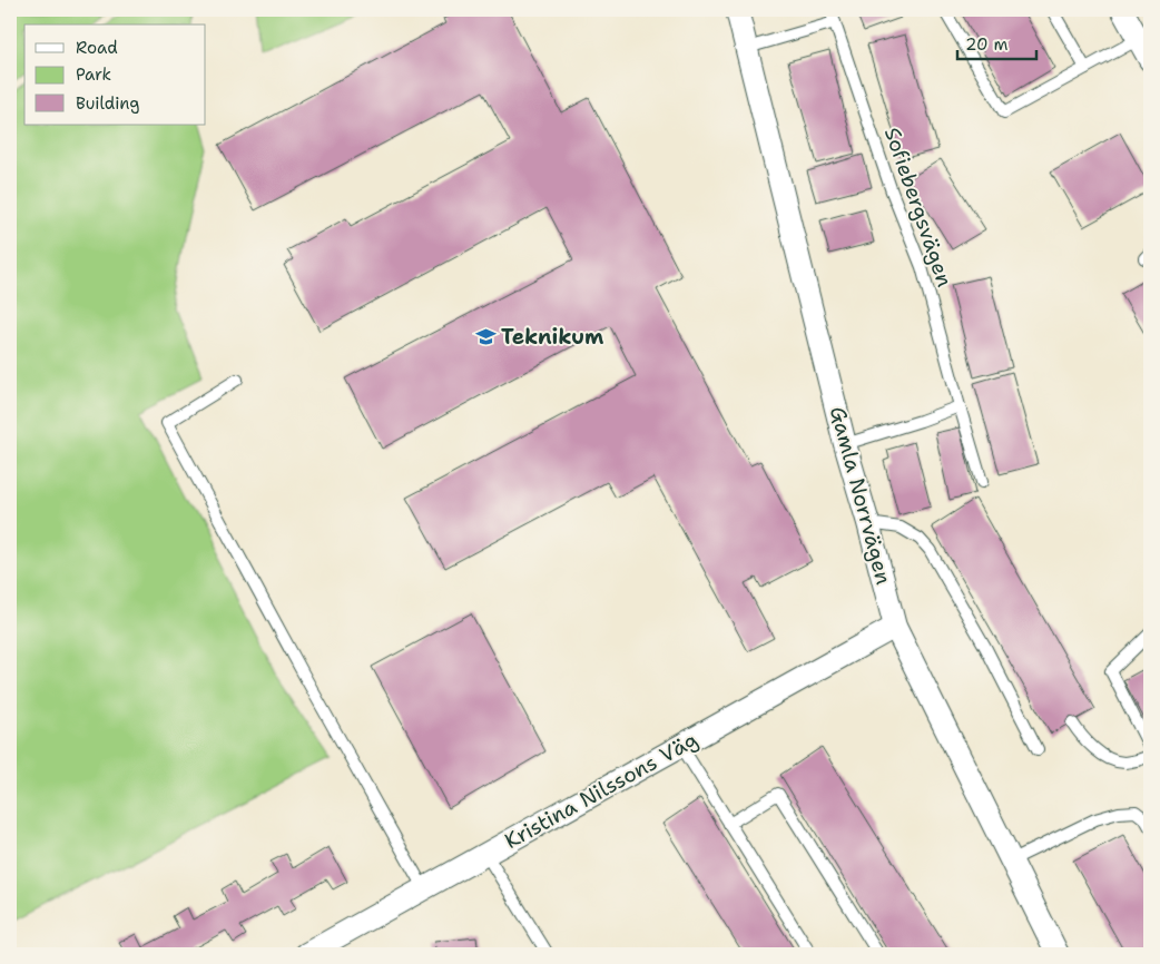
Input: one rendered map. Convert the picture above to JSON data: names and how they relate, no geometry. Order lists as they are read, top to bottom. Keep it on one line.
{"streets":{"street":["Gamla Norrvägen","Kristina Nilssons Väg"],"lane":["Sofiebergsvägen"]},"crossings":[["Gamla Norrvägen","Kristina Nilssons Väg"]],"places":{"school or university":["Teknikum"]},"legend":["Road","Park","Building"],"scale_bar":"20 m"}
